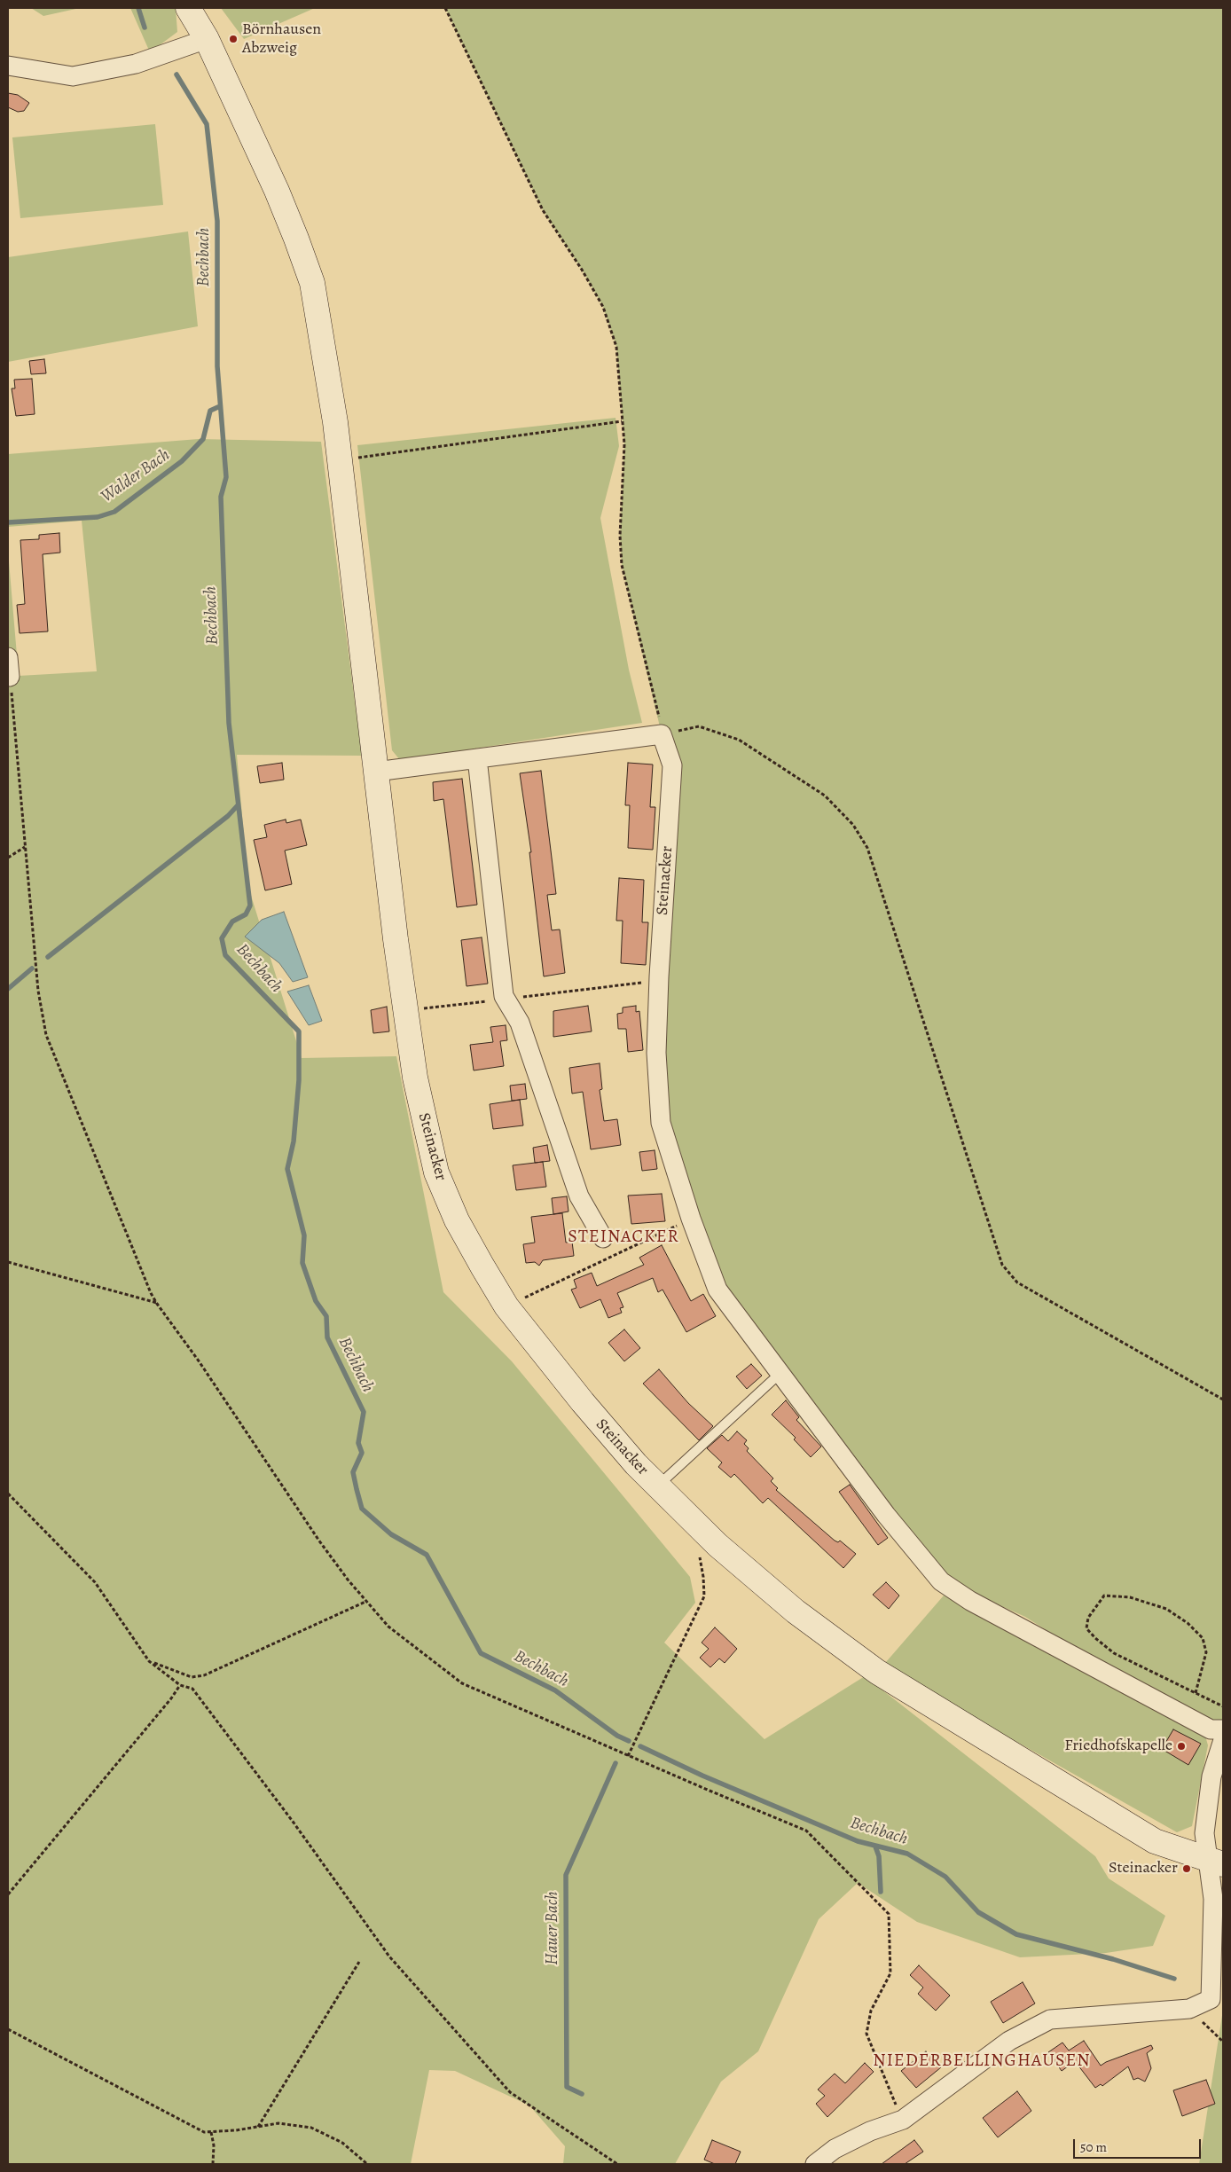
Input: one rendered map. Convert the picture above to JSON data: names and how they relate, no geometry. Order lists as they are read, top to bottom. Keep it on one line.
{"streets":{"main road":["Steinacker"]},"districts":["STEINACKER","NIEDERBELLINGHAUSEN"],"water":["Bechbach","Walder Bach","Hauer Bach"],"places":["Börnhausen Abzweig","Friedhofskapelle","Steinacker"],"scale_bar":"50 m"}
